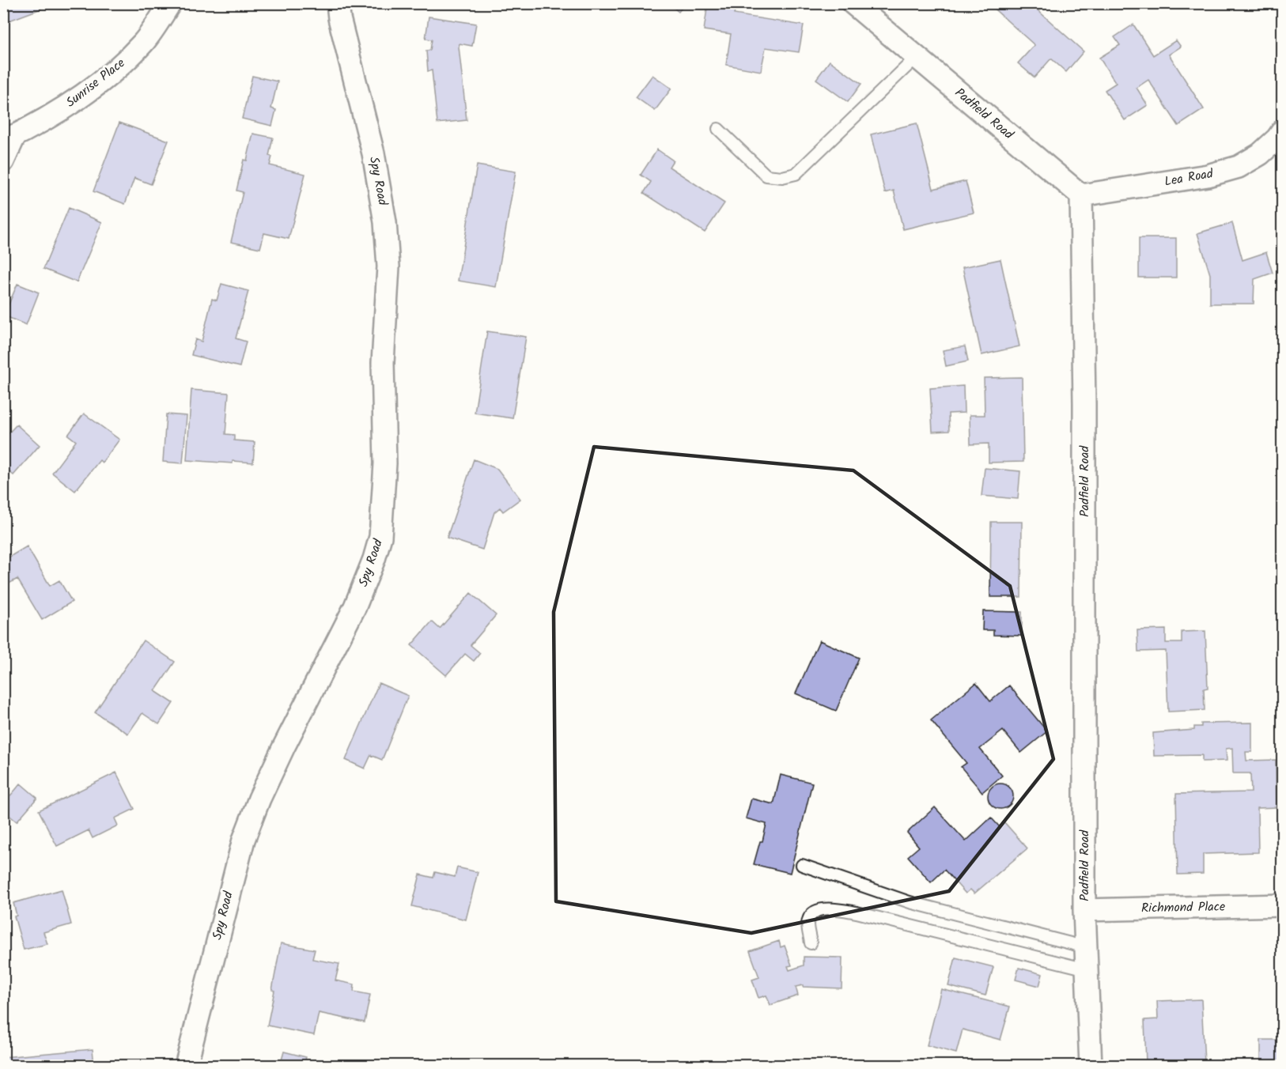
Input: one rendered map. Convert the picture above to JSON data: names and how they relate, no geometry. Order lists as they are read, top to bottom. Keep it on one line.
{"streets":{"street":["Sunrise Place","Padfield Road","Lea Road","Spy Road","Richmond Place"]},"crossings":[["Padfield Road","Lea Road"],["Padfield Road","Richmond Place"]]}
